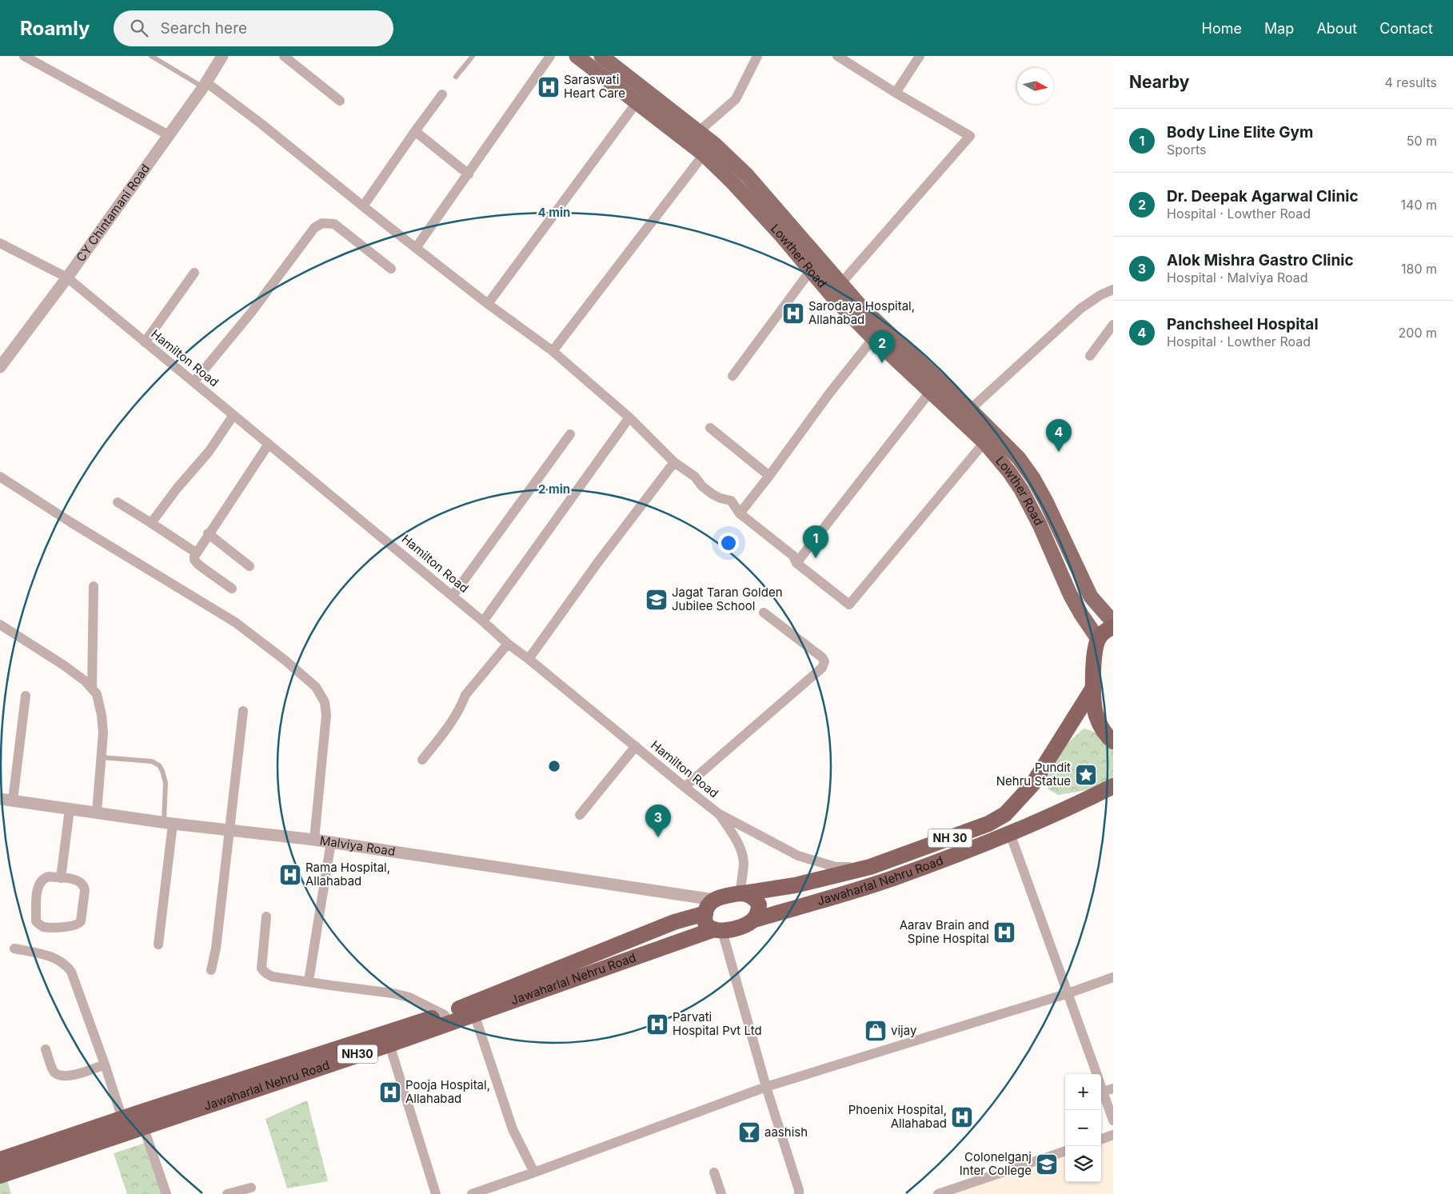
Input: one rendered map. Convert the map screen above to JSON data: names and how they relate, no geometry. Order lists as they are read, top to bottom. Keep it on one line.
{"streets":{"highway":["NH 30","Jawaharlal Nehru Road","NH30"],"main road":["Lowther Road"],"street":["CY Chintamani Road","Hamilton Road","Malviya Road"]},"crossings":[["CY Chintamani Road","Hamilton Road"],["Hamilton Road","Jawaharlal Nehru Road"],["Malviya Road","Jawaharlal Nehru Road"]],"places":{"hospital":["Saraswati Heart Care","Sarodaya Hospital, Allahabad","Rama Hospital, Allahabad","Aarav Brain and Spine Hospital","Parvati Hospital Pvt Ltd","Pooja Hospital, Allahabad","Phoenix Hospital, Allahabad"],"school or university":["Jagat Taran Golden Jubilee School","Colonelganj Inter College"],"place":["Pundit Nehru Statue"],"shop":["vijay"],"bar":["aashish"]},"north":"right","page":{"header":"Roamly","search":"Search here","nav":["Home","Map","About","Contact"],"heading":["Nearby","4 results"],"list":[{"mark":"1","name":"Body Line Elite Gym","note":"Sports","value":"50 m"},{"mark":"2","name":"Dr. Deepak Agarwal Clinic","note":"Hospital · Lowther Road","value":"140 m"},{"mark":"3","name":"Alok Mishra Gastro Clinic","note":"Hospital · Malviya Road","value":"180 m"},{"mark":"4","name":"Panchsheel Hospital","note":"Hospital · Lowther Road","value":"200 m"}],"pins":["2","4","1","3"],"map_buttons":["+","−"]},"rings":["4 min","2 min"]}
